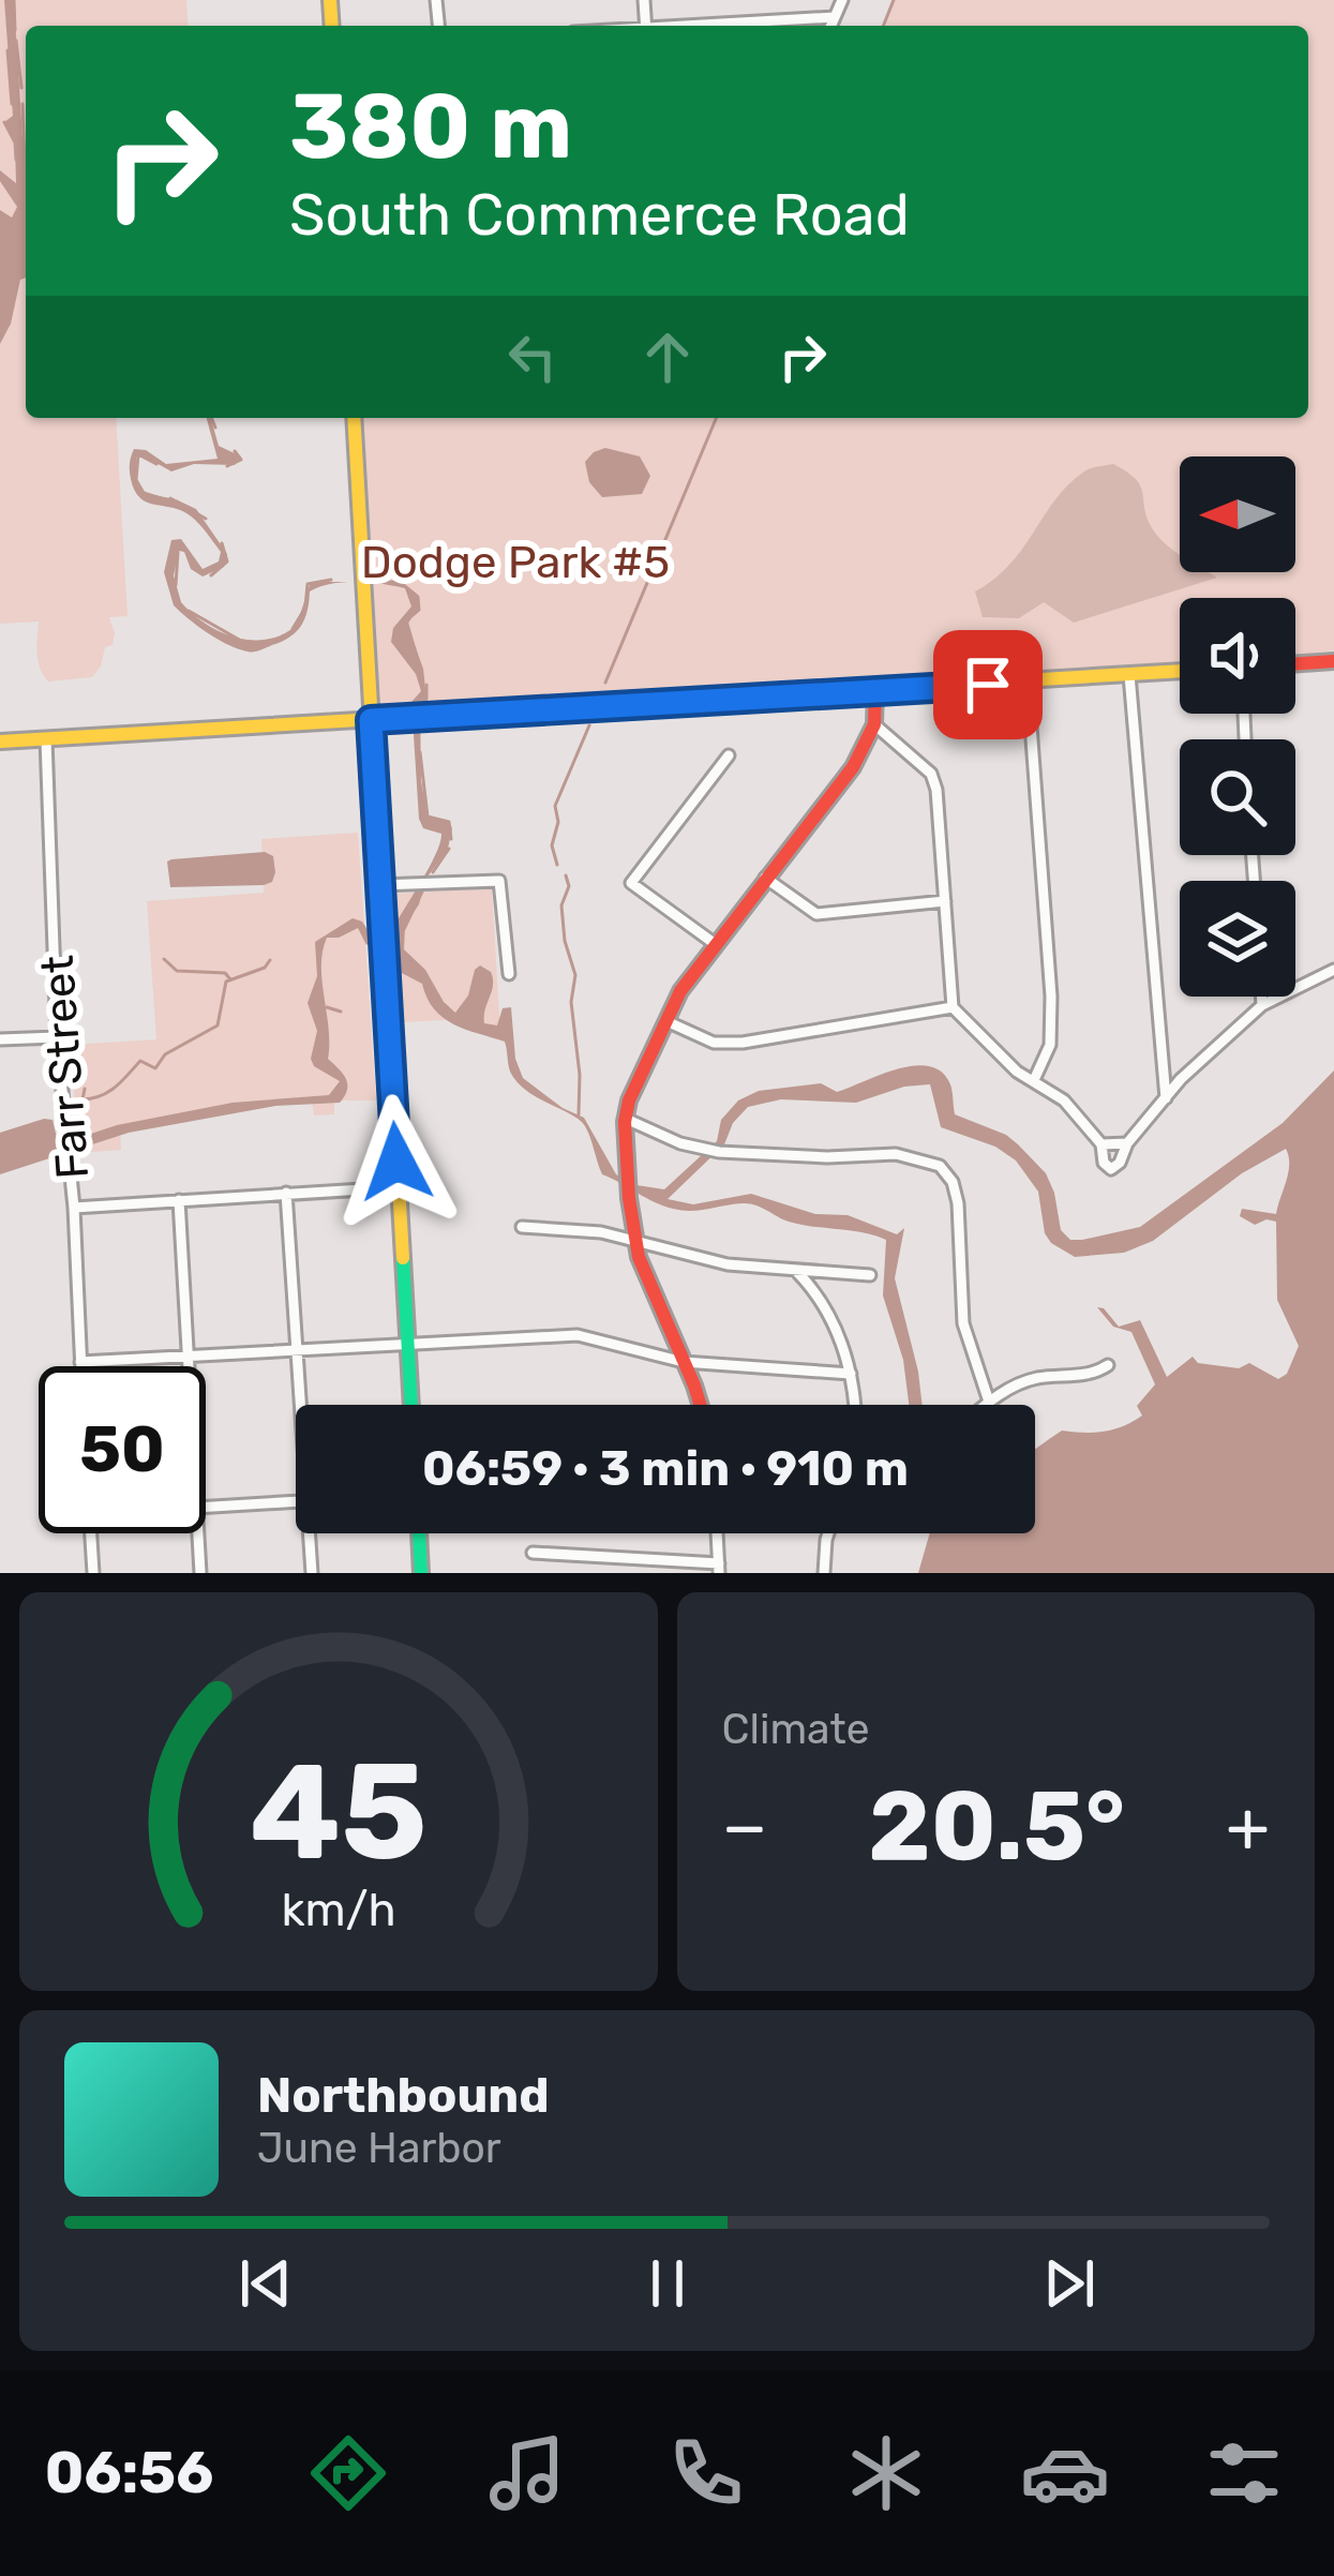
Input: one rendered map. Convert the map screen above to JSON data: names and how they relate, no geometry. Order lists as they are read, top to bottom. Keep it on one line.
{"streets":{"street":["Farr Street"]},"parks":["Dodge Park #5"],"north":"left","page":{"turn":["380 m","South Commerce Road"],"limit":"50","trip":"06:59 · 3 min · 910 m","tile":"Climate","heat":["−","20.5°","+"],"song":["Northbound","June Harbor"],"tabs":"06:56","gauge":["45","km/h"]}}
